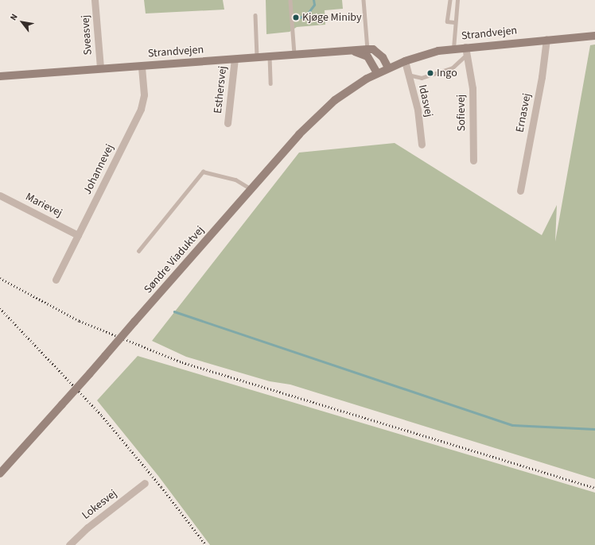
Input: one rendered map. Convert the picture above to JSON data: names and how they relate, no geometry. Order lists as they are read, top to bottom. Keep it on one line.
{"streets":{"main road":["Strandvejen","Søndre Viaduktvej"],"street":["Sveasvej","Esthersvej","Idasvej","Sofievej","Ernasvej","Johannevej","Marievej","Lokesvej"]},"crossings":[["Strandvejen","Sveasvej"],["Strandvejen","Esthersvej"],["Strandvejen","Idasvej"],["Strandvejen","Sofievej"],["Strandvejen","Ernasvej"],["Strandvejen","Johannevej"],["Strandvejen","Søndre Viaduktvej"],["Johannevej","Marievej"]],"places":["Kjøge Miniby","Ingo"],"north":"top left"}
